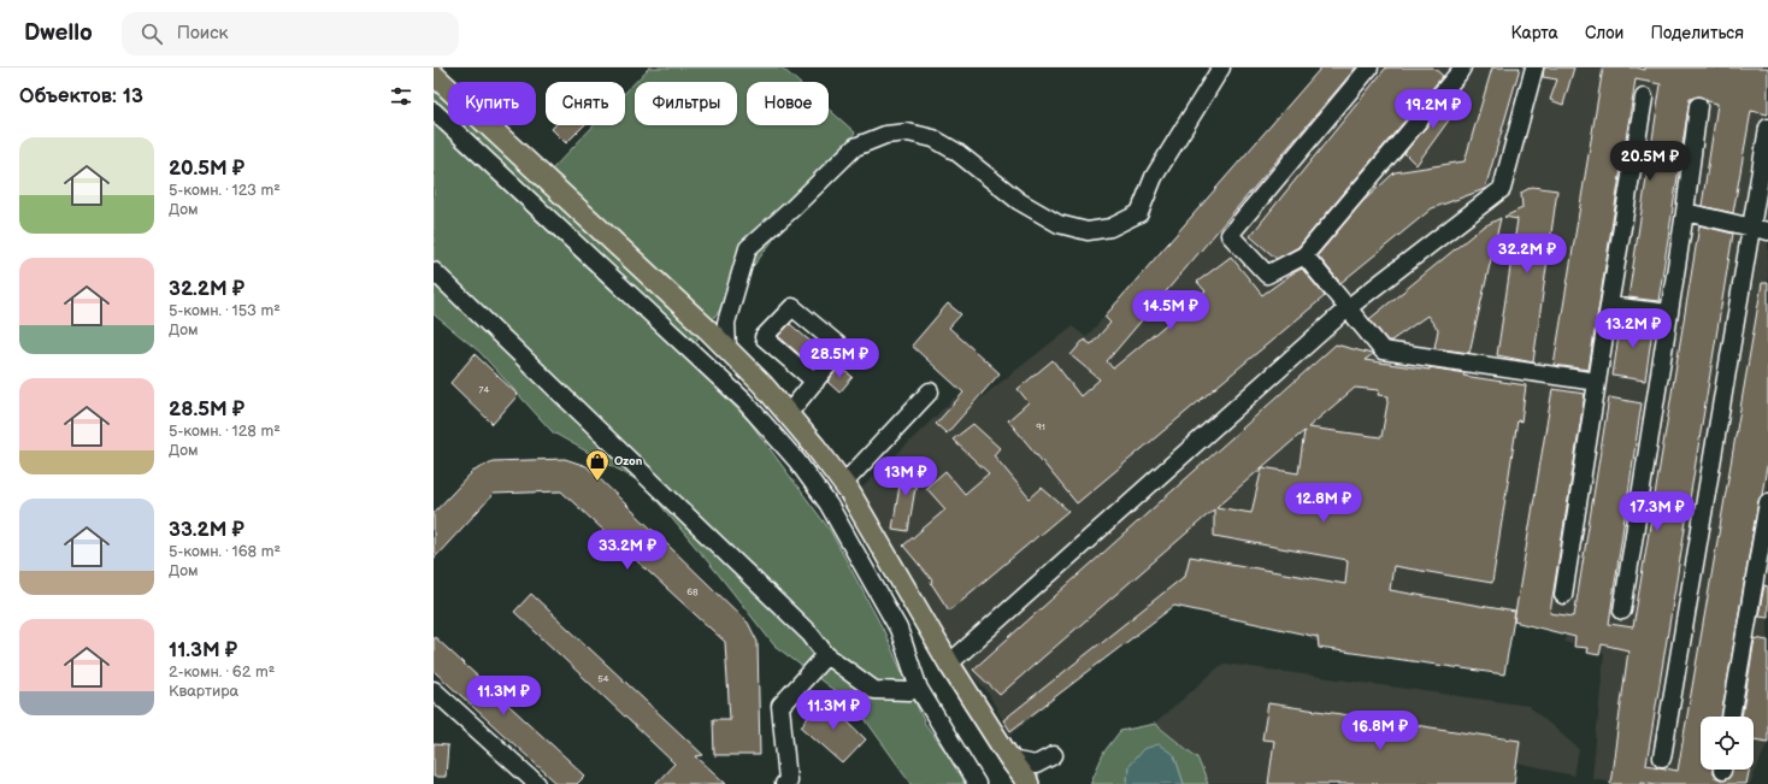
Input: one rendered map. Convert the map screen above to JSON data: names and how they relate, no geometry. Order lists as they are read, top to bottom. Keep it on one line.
{"places":{"shop":["Ozon"]},"house_numbers":["74","91","68","54"],"page":{"header":"Dwello","search":"Поиск","nav":["Карта","Слои","Поделиться"],"heading":"Объектов: 13","chip":["Купить","Снять","Фильтры","Новое"],"price":["19.2M ₽","20.5M ₽","32.2M ₽","14.5M ₽","13.2M ₽","28.5M ₽","13M ₽","12.8M ₽","17.3M ₽","33.2M ₽","11.3M ₽","11.3M ₽","16.8M ₽"],"list":[{"name":"20.5M ₽","note":"5-комн. · 123 m² · Дом"},{"name":"32.2M ₽","note":"5-комн. · 153 m² · Дом"},{"name":"28.5M ₽","note":"5-комн. · 128 m² · Дом"},{"name":"33.2M ₽","note":"5-комн. · 168 m² · Дом"},{"name":"11.3M ₽","note":"2-комн. · 62 m² · Квартира"}]}}
